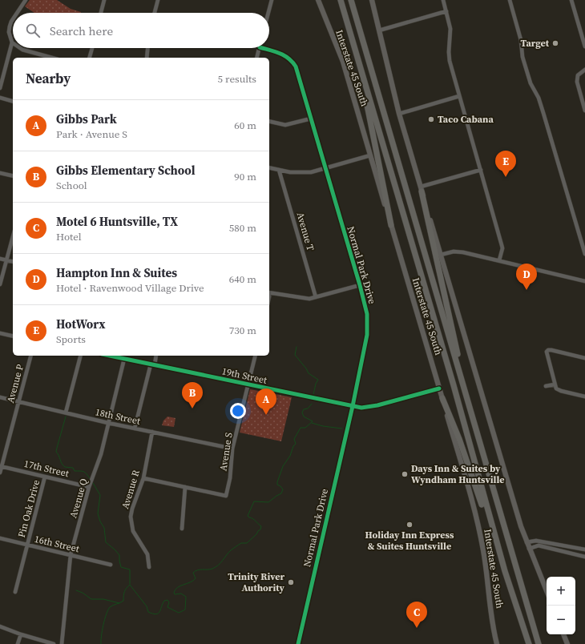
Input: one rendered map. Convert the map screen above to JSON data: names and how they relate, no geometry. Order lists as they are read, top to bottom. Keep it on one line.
{"streets":{"main road":["Interstate 45 South"],"street":["Avenue T","Normal Park Drive","19th Street","Avenue P","18th Street","Avenue S","17th Street","Avenue R","Avenue Q","Pin Oak Drive","16th Street"]},"crossings":[["Interstate 45 South","19th Street"],["Normal Park Drive","19th Street"],["19th Street","Avenue S"],["19th Street","Avenue Q"],["Avenue P","18th Street"],["Avenue P","17th Street"],["18th Street","Avenue S"],["18th Street","Avenue R"],["18th Street","Avenue Q"],["17th Street","Avenue Q"],["17th Street","Pin Oak Drive"],["Avenue Q","16th Street"],["Pin Oak Drive","16th Street"]],"places":["Target","Taco Cabana","Days Inn & Suites by Wyndham Huntsville","Holiday Inn Express & Suites Huntsville","Trinity River Authority"],"page":{"search":"Search here","heading":["Nearby","5 results"],"list":[{"mark":"A","name":"Gibbs Park","note":"Park · Avenue S","value":"60 m"},{"mark":"B","name":"Gibbs Elementary School","note":"School","value":"90 m"},{"mark":"C","name":"Motel 6 Huntsville, TX","note":"Hotel","value":"580 m"},{"mark":"D","name":"Hampton Inn & Suites","note":"Hotel · Ravenwood Village Drive","value":"640 m"},{"mark":"E","name":"HotWorx","note":"Sports","value":"730 m"}],"pins":["E","D","B","A","C"],"map_buttons":["+","−"]}}
